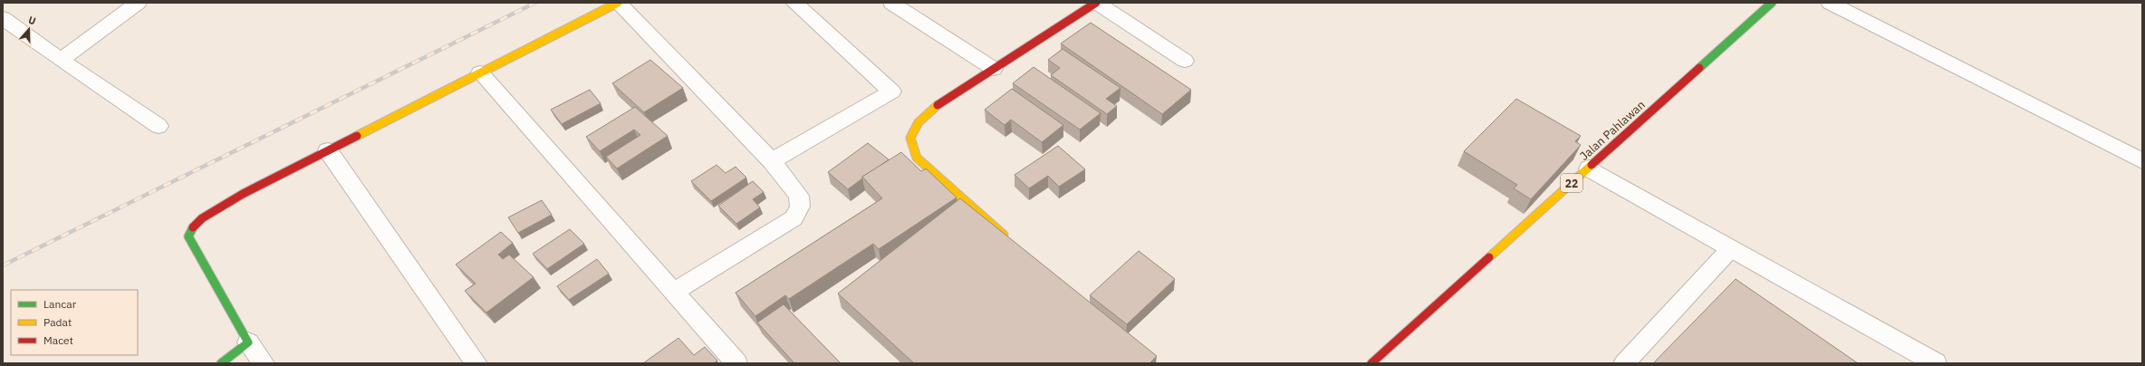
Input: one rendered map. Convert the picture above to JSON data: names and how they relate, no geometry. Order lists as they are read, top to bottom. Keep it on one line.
{"streets":{"main road":["Jalan Pahlawan","22"]},"legend":["Lancar","Padat","Macet"],"north":"top"}
